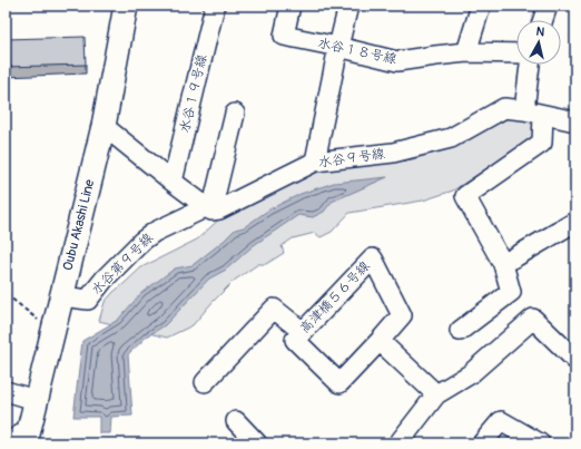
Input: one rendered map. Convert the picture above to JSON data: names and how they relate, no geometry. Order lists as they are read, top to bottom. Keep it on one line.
{"streets":{"main road":["Oubu Akashi Line"],"street":["水谷１８号線","水谷１９号線","水谷９号線","水谷第９号線","高津橋５６号線"]},"crossings":[["水谷９号線","水谷第９号線"],["Oubu Akashi Line","水谷第９号線"]],"north":"top"}
